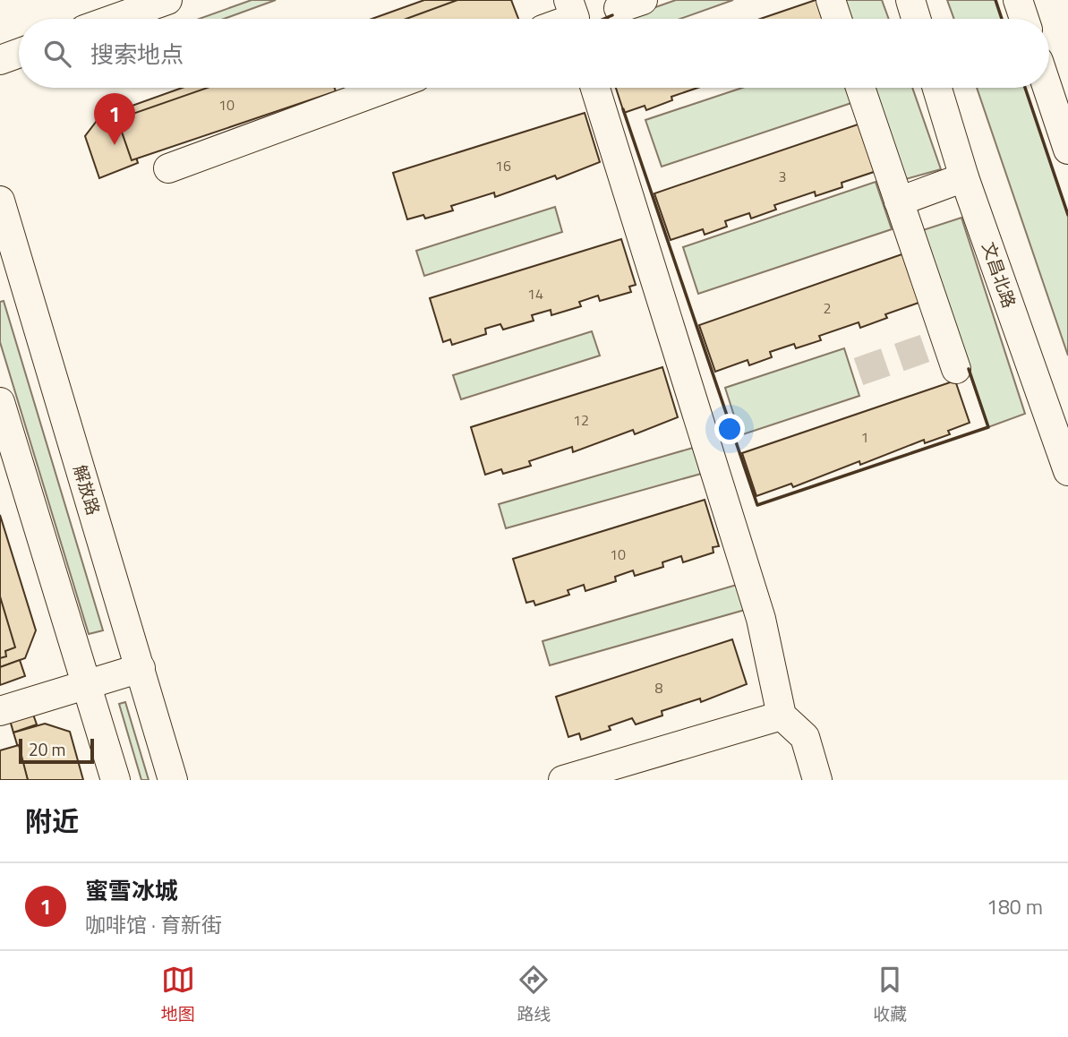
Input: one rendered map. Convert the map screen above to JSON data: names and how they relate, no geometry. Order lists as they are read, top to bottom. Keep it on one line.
{"streets":{"street":["文昌北路","解放路"]},"house_numbers":["10","16","3","14","2","12","1","10","8"],"scale_bar":"20 m","page":{"search":"搜索地点","pins":"1","scale":"20 m","heading":"附近","list":[{"mark":"1","name":"蜜雪冰城","note":"咖啡馆 · 育新街","value":"180 m"}],"nav":["地图","路线","收藏"]}}
